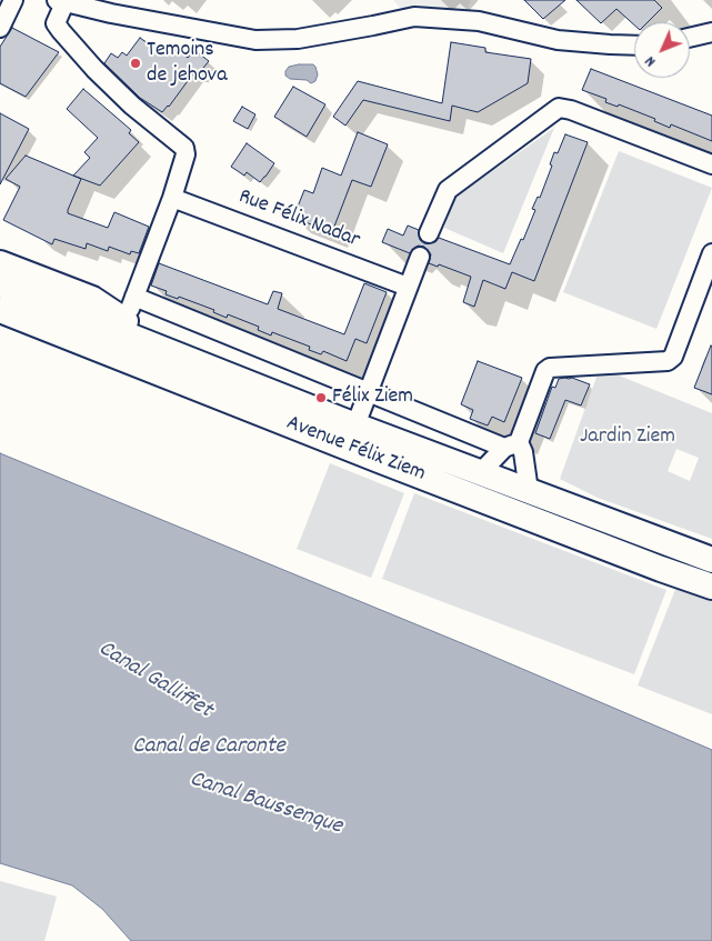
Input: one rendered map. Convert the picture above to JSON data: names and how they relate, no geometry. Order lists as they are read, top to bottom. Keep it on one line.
{"streets":{"main road":["Avenue Félix Ziem"],"street":["Rue Félix Nadar"]},"crossings":[["Rue Félix Nadar","Avenue Félix Ziem"]],"water":["Canal Galliffet","Canal de Caronte","Canal Baussenque"],"parks":["Jardin Ziem"],"places":["Temoins de jehova","Félix Ziem"],"north":"bottom left"}
